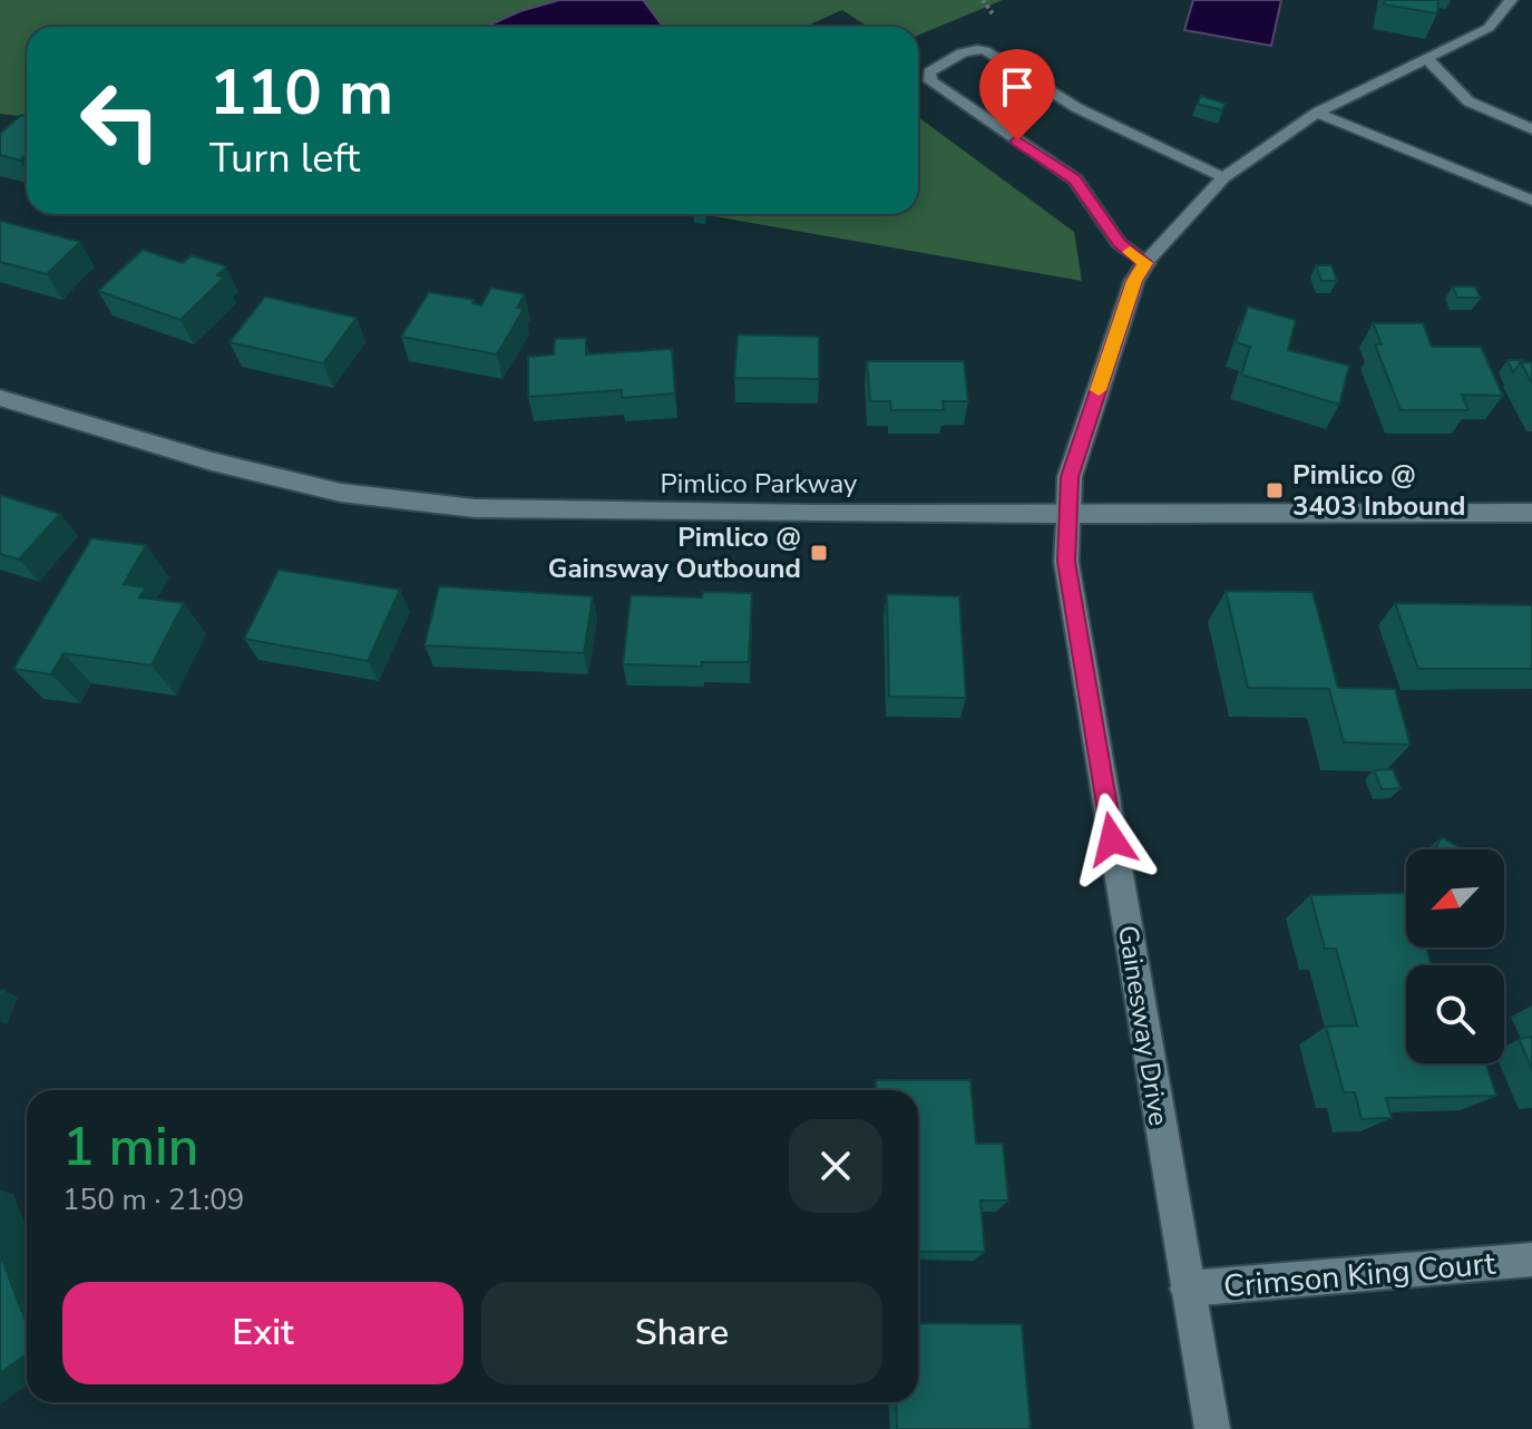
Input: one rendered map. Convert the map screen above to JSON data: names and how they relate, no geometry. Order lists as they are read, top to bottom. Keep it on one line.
{"streets":{"street":["Pimlico Parkway","Gainesway Drive","Crimson King Court"]},"crossings":[["Pimlico Parkway","Gainesway Drive"],["Gainesway Drive","Crimson King Court"]],"places":{"transit":["Pimlico @ 3403 Inbound","Pimlico @ Gainsway Outbound"]},"north":"bottom left","page":{"turn":["110 m","Turn left"],"heading":["1 min","150 m · 21:09"],"buttons":["Exit","Share"]}}
